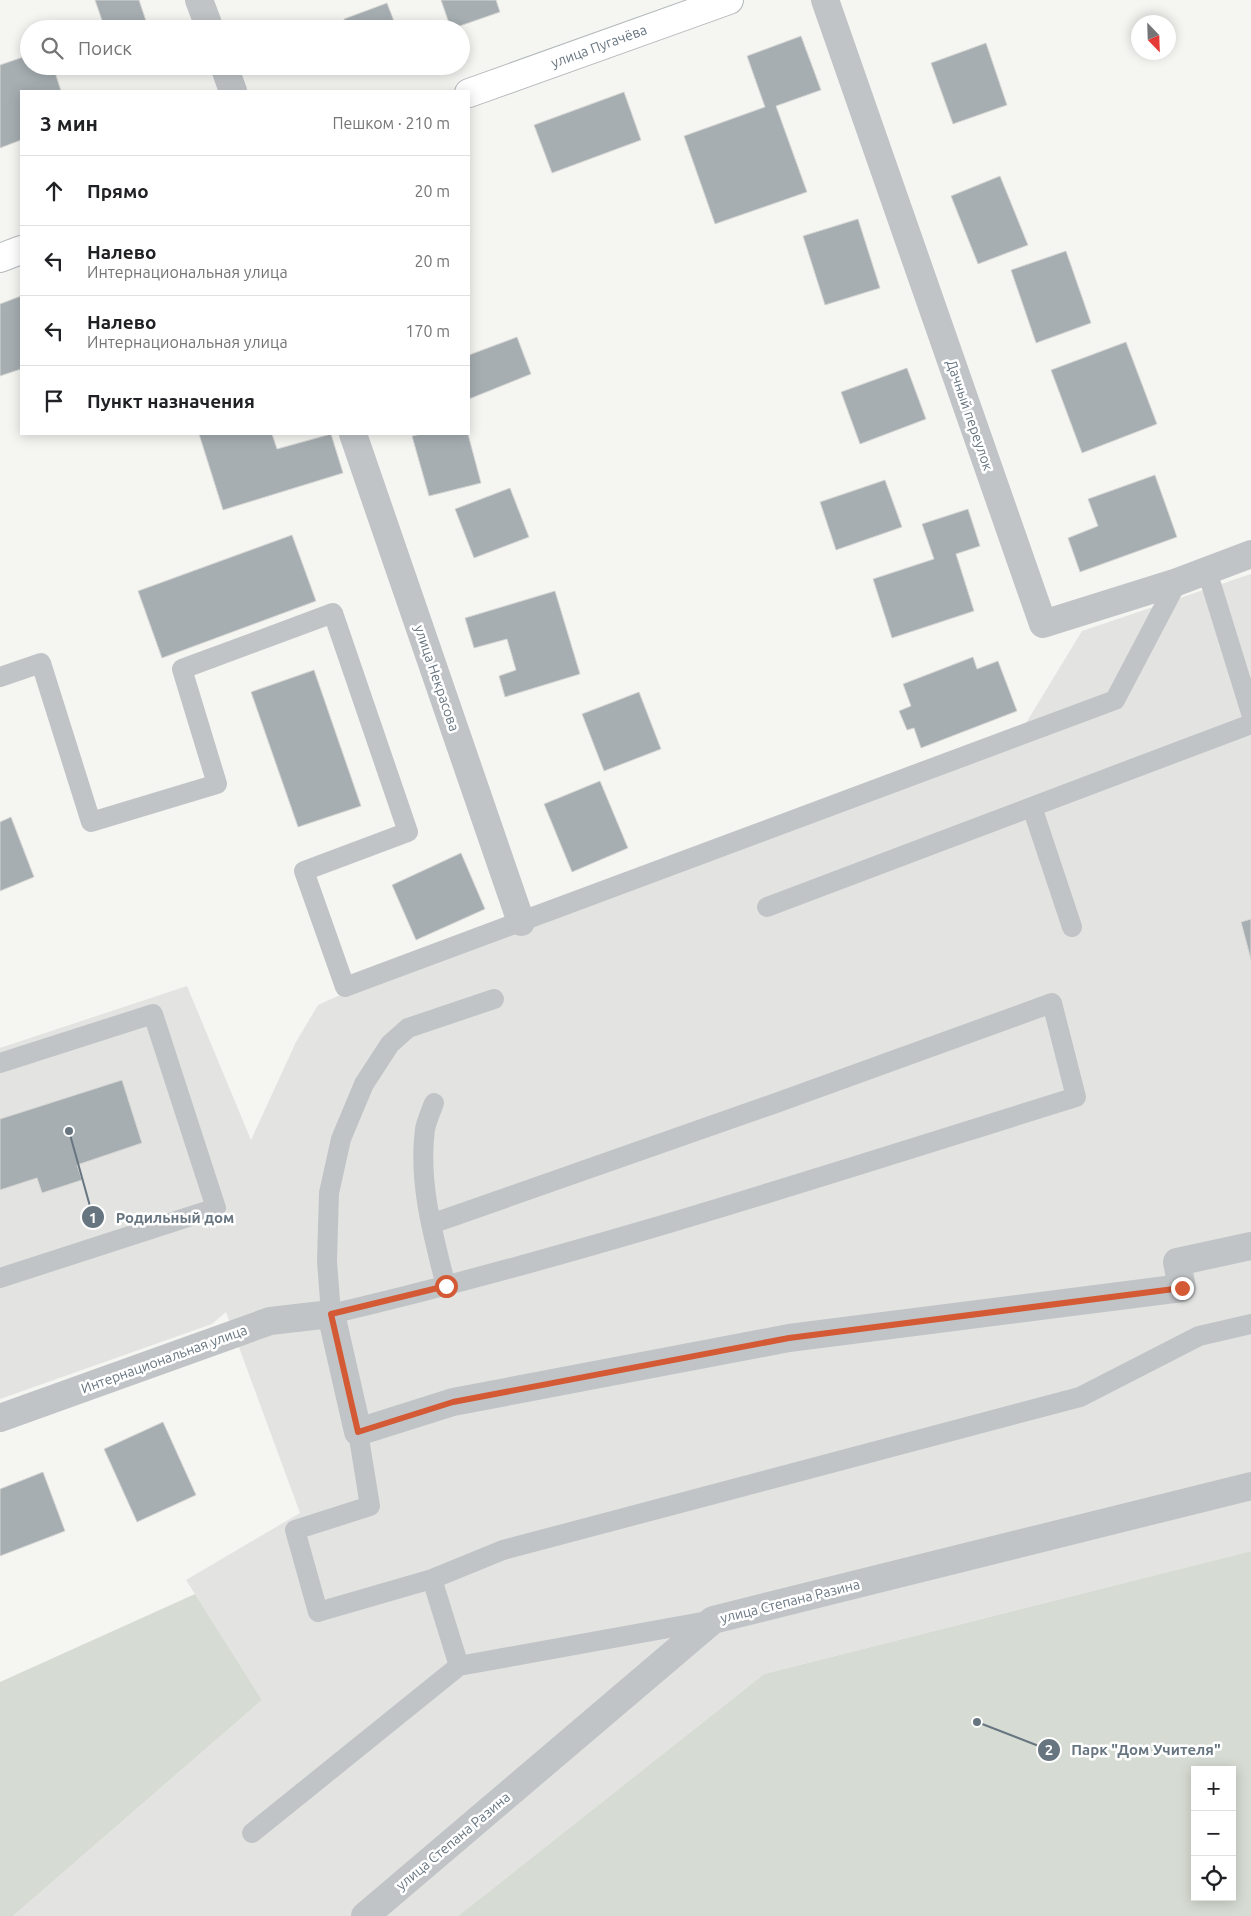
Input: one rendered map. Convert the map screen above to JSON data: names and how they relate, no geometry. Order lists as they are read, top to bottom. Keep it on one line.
{"streets":{"street":["улица Пугачёва","Дачный переулок","улица Некрасова","Интернациональная улица","улица Степана Разина"]},"places":["Родильный дом","Парк \"Дом Учителя\""],"north":"bottom right","page":{"search":"Поиск","heading":["3 мин","Пешком · 210 m"],"list":[["Прямо","20 m"],["Налево","Интернациональная улица","20 m"],["Налево","Интернациональная улица","170 m"],"Пункт назначения"],"map_buttons":["+","−"]}}
